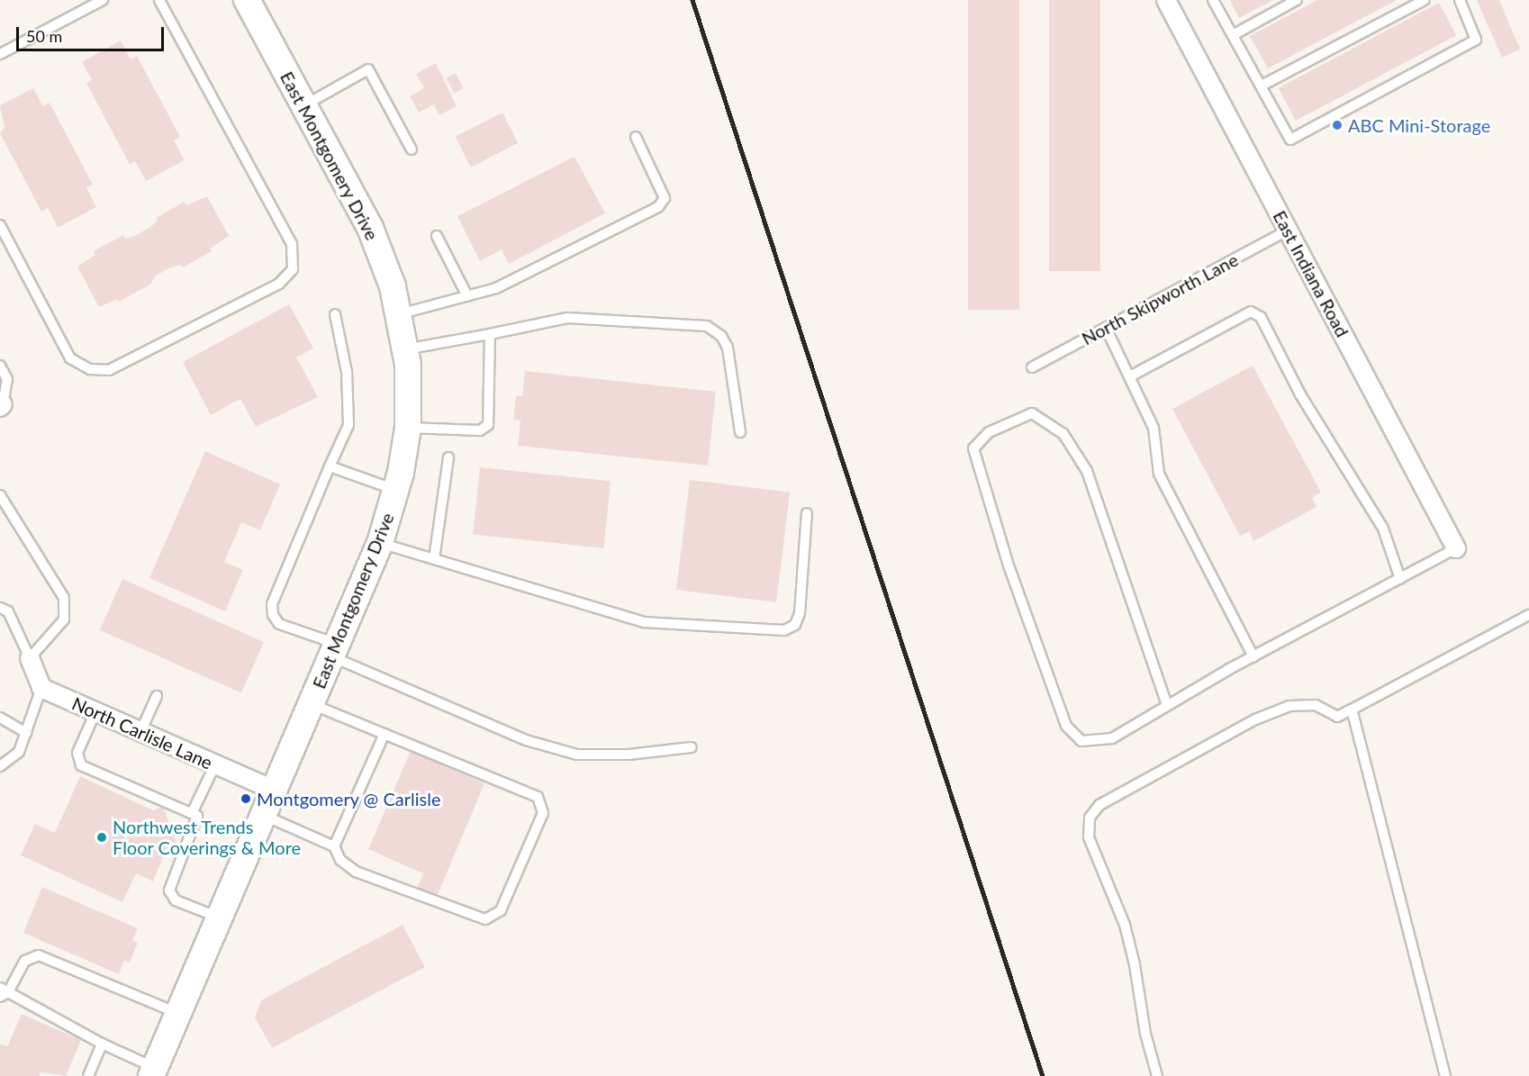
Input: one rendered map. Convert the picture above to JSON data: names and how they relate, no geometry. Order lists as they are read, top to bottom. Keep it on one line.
{"streets":{"main road":["East Montgomery Drive"],"street":["East Indiana Road","North Carlisle Lane"],"lane":["North Skipworth Lane"]},"crossings":[["East Montgomery Drive","North Carlisle Lane"],["East Indiana Road","North Skipworth Lane"]],"places":["ABC Mini-Storage","Montgomery @ Carlisle","Northwest Trends Floor Coverings & More"],"scale_bar":"50 m"}
